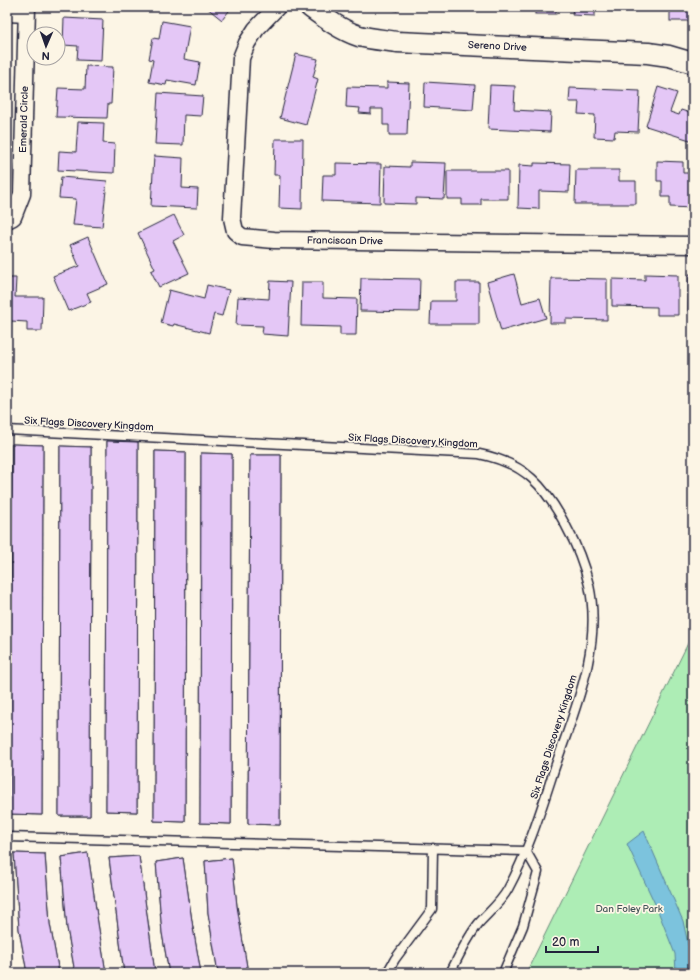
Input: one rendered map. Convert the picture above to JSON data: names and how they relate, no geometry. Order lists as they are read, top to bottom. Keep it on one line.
{"streets":{"street":["Sereno Drive","Emerald Circle","Franciscan Drive"],"lane":["Six Flags Discovery Kingdom"]},"parks":["Dan Foley Park"],"scale_bar":"20 m","north":"bottom"}
